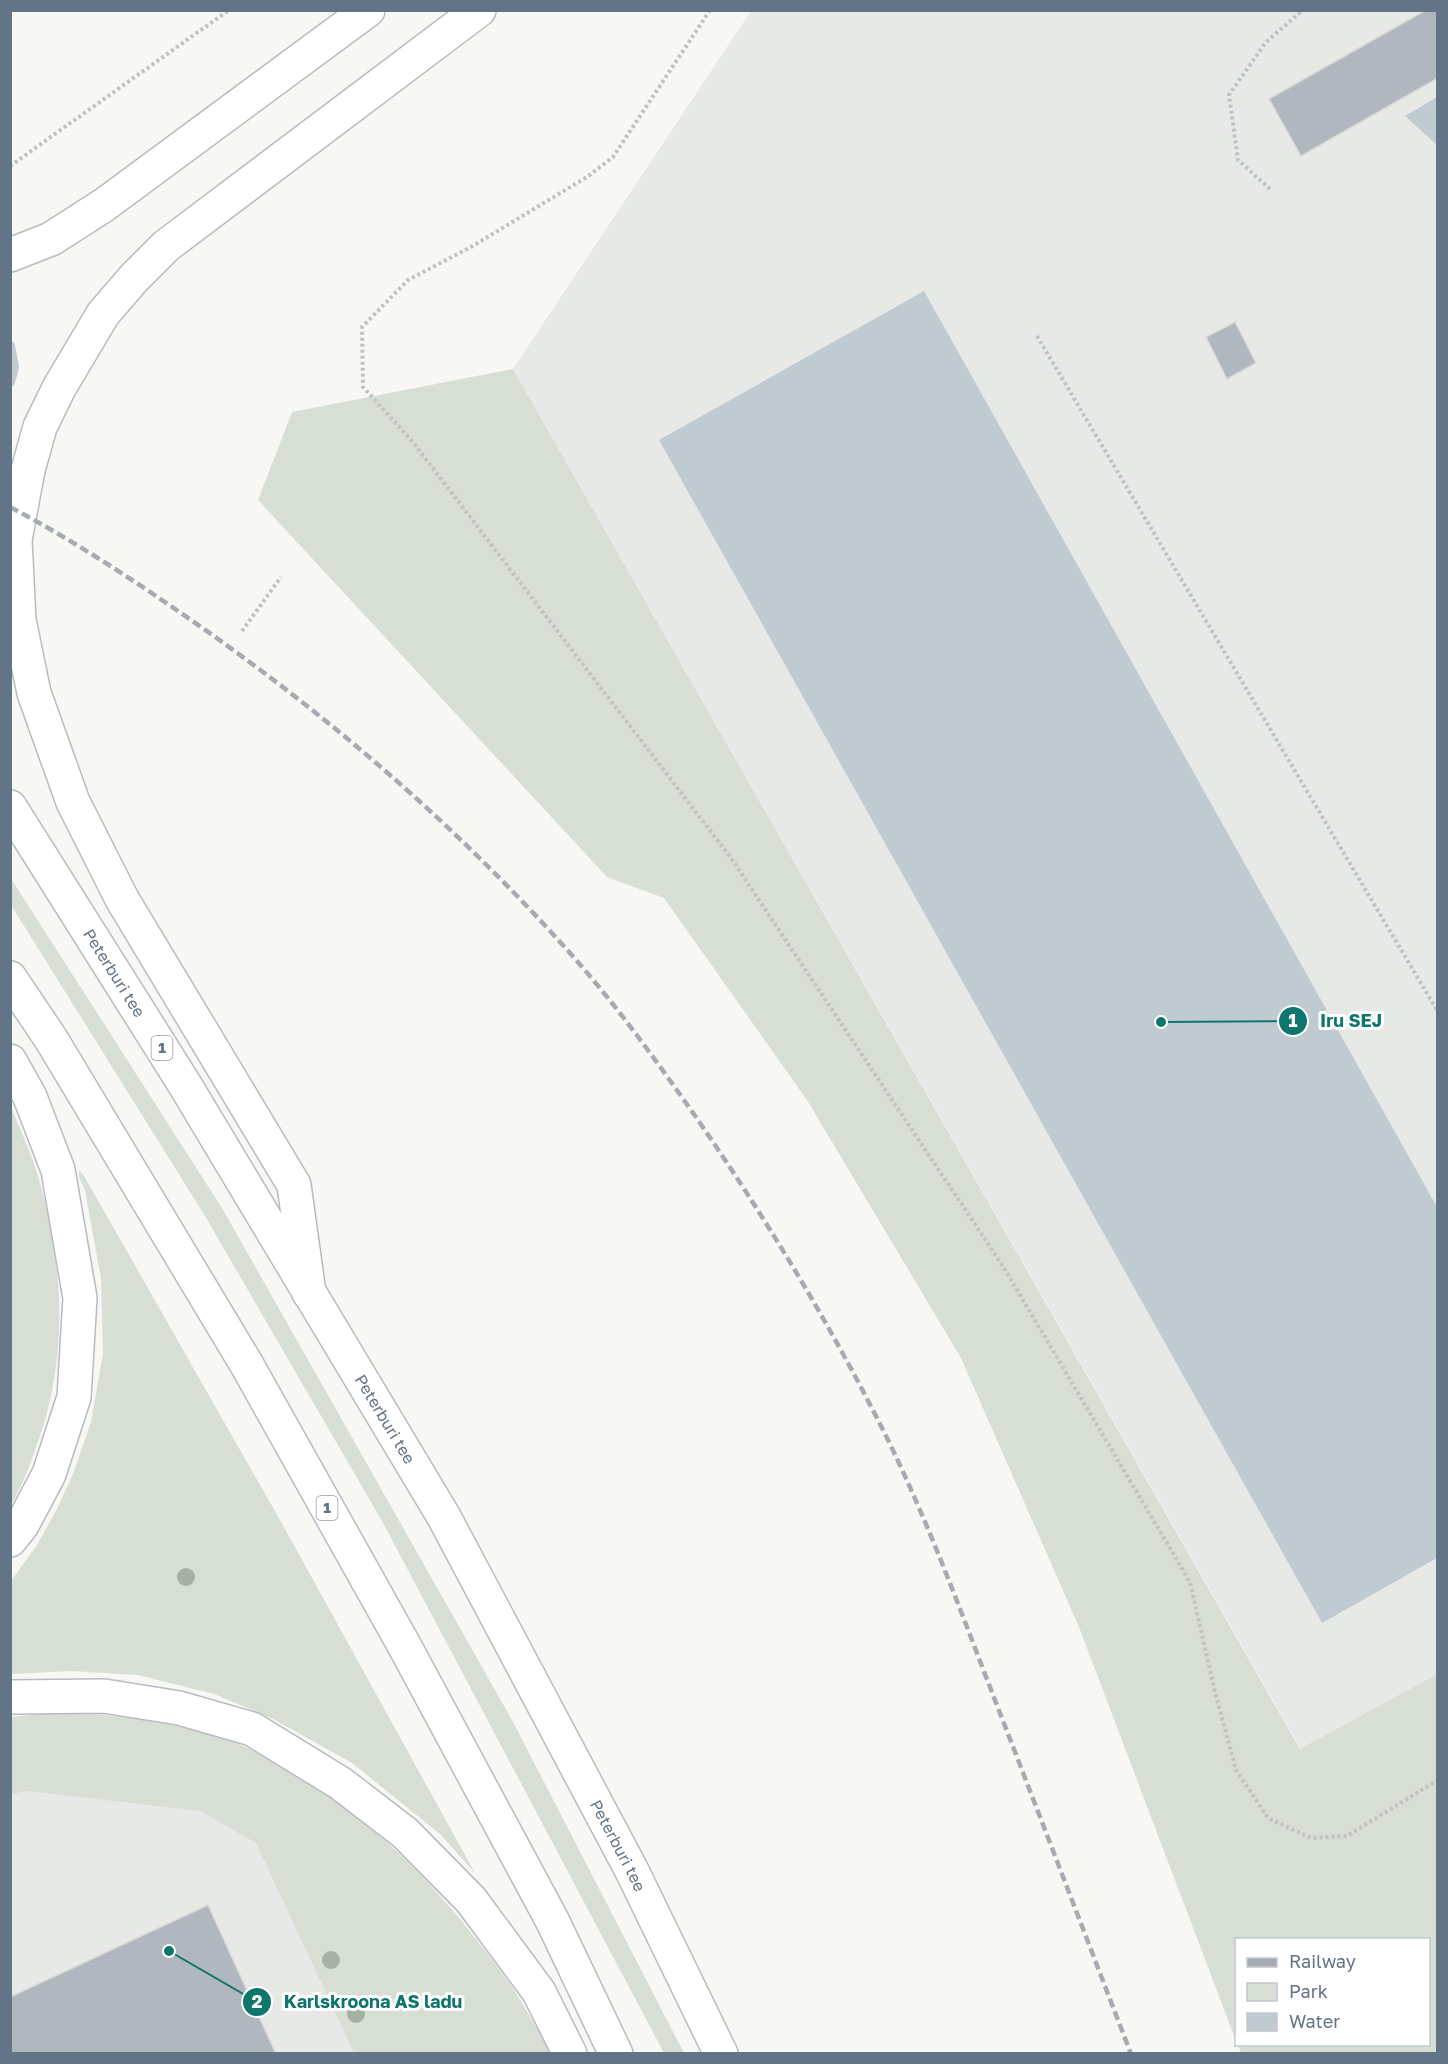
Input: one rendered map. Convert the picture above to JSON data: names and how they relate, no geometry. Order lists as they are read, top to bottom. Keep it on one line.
{"streets":{"highway":["Peterburi tee","1"]},"places":["Iru SEJ","Karlskroona AS ladu"],"legend":["Railway","Park","Water"]}
